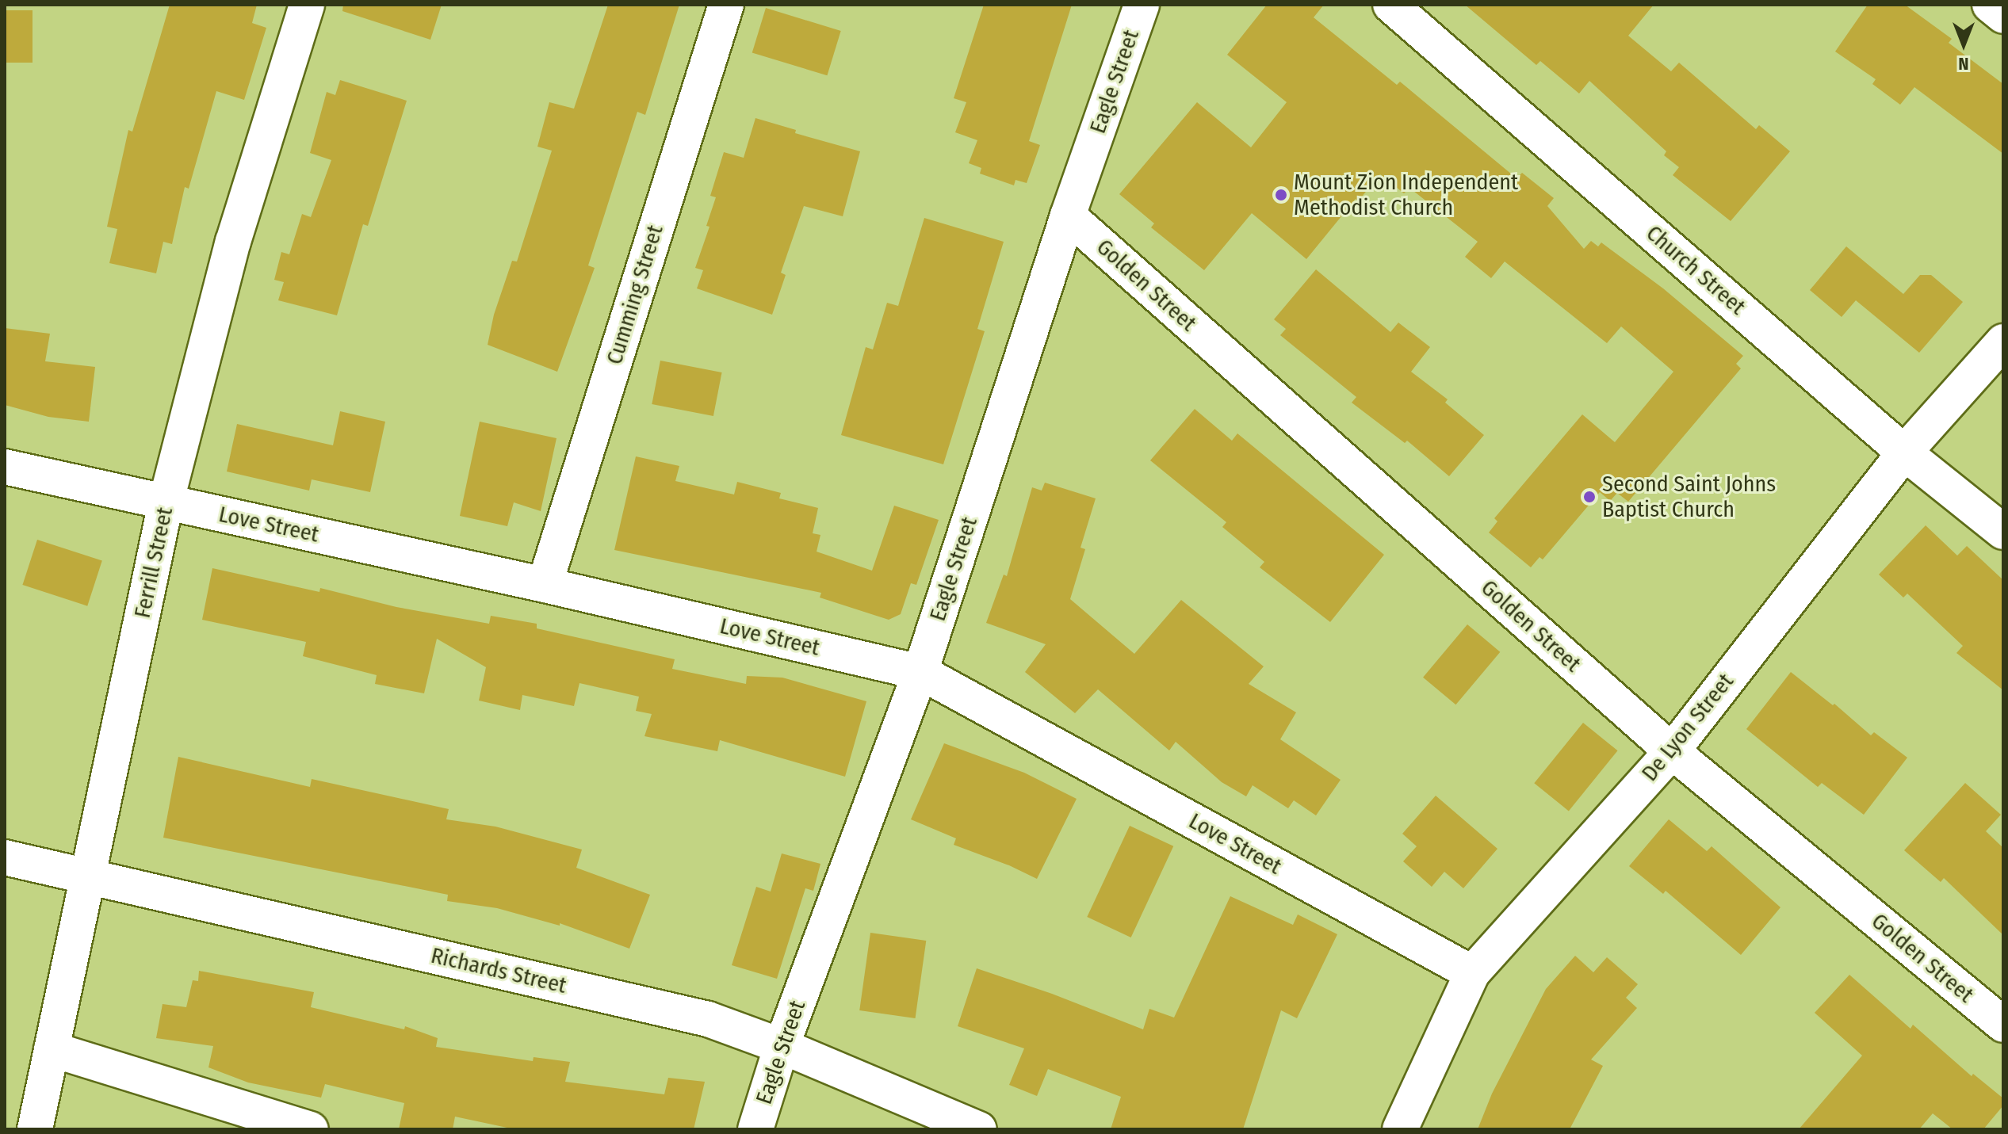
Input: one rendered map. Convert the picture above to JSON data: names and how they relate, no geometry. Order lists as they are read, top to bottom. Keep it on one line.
{"streets":{"street":["Eagle Street","Church Street","Golden Street","Cumming Street","Love Street","Ferrill Street","De Lyon Street","Richards Street"]},"crossings":[["Eagle Street","Golden Street"],["Eagle Street","Love Street"],["Eagle Street","Richards Street"],["Church Street","De Lyon Street"],["Golden Street","De Lyon Street"],["Cumming Street","Love Street"],["Love Street","Ferrill Street"],["Love Street","De Lyon Street"],["Ferrill Street","Richards Street"]],"places":["Mount Zion Independent Methodist Church","Second Saint Johns Baptist Church"],"north":"bottom"}
